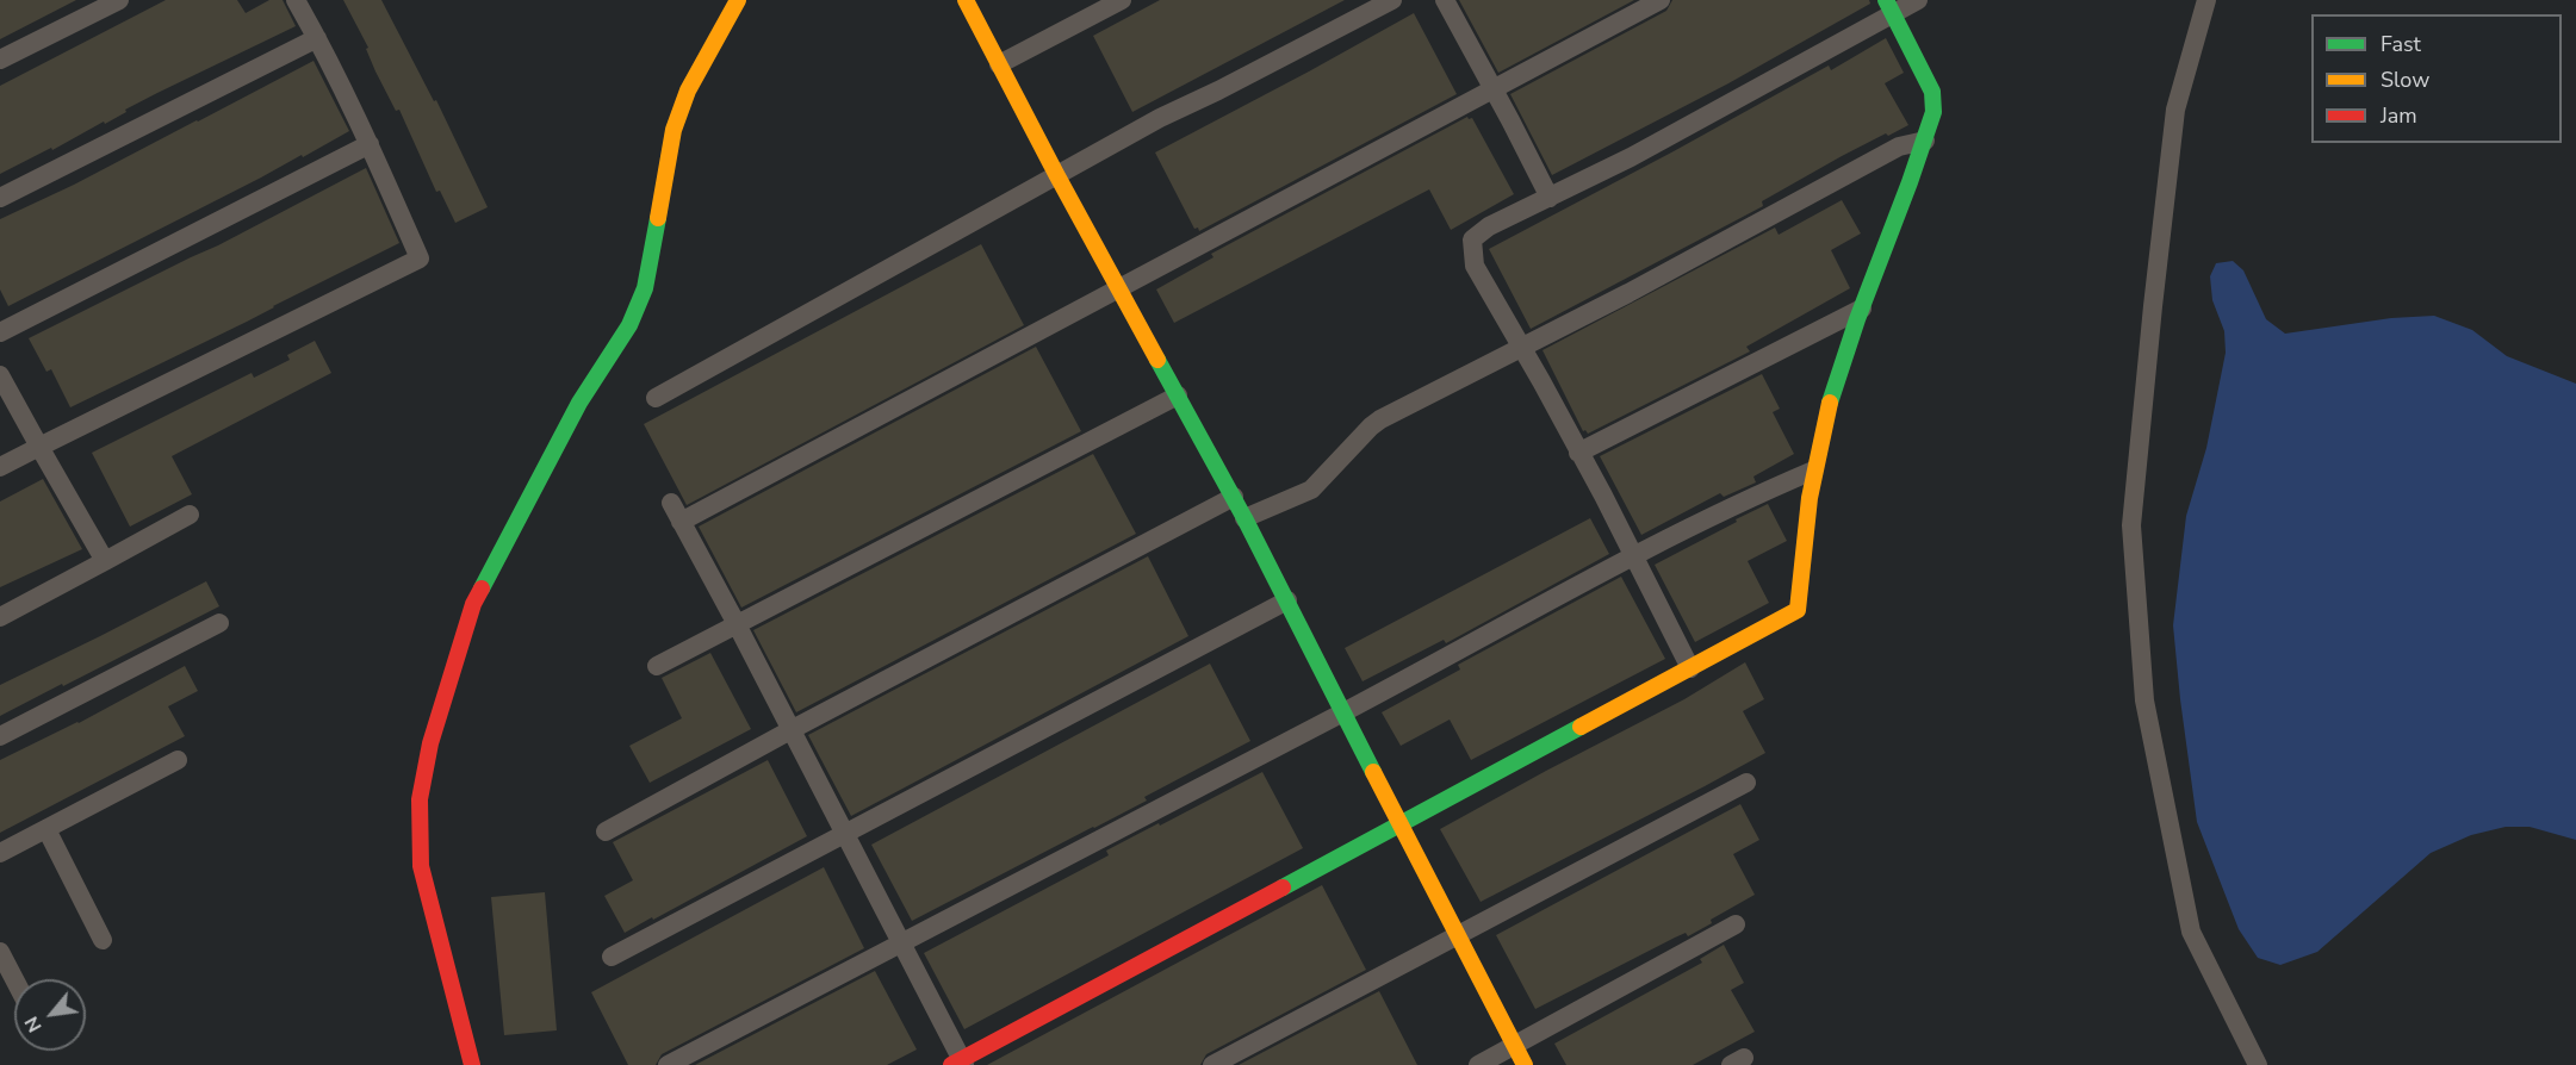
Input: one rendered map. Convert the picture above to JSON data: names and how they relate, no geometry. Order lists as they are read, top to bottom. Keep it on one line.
{"legend":["Fast","Slow","Jam"],"north":"bottom left"}
